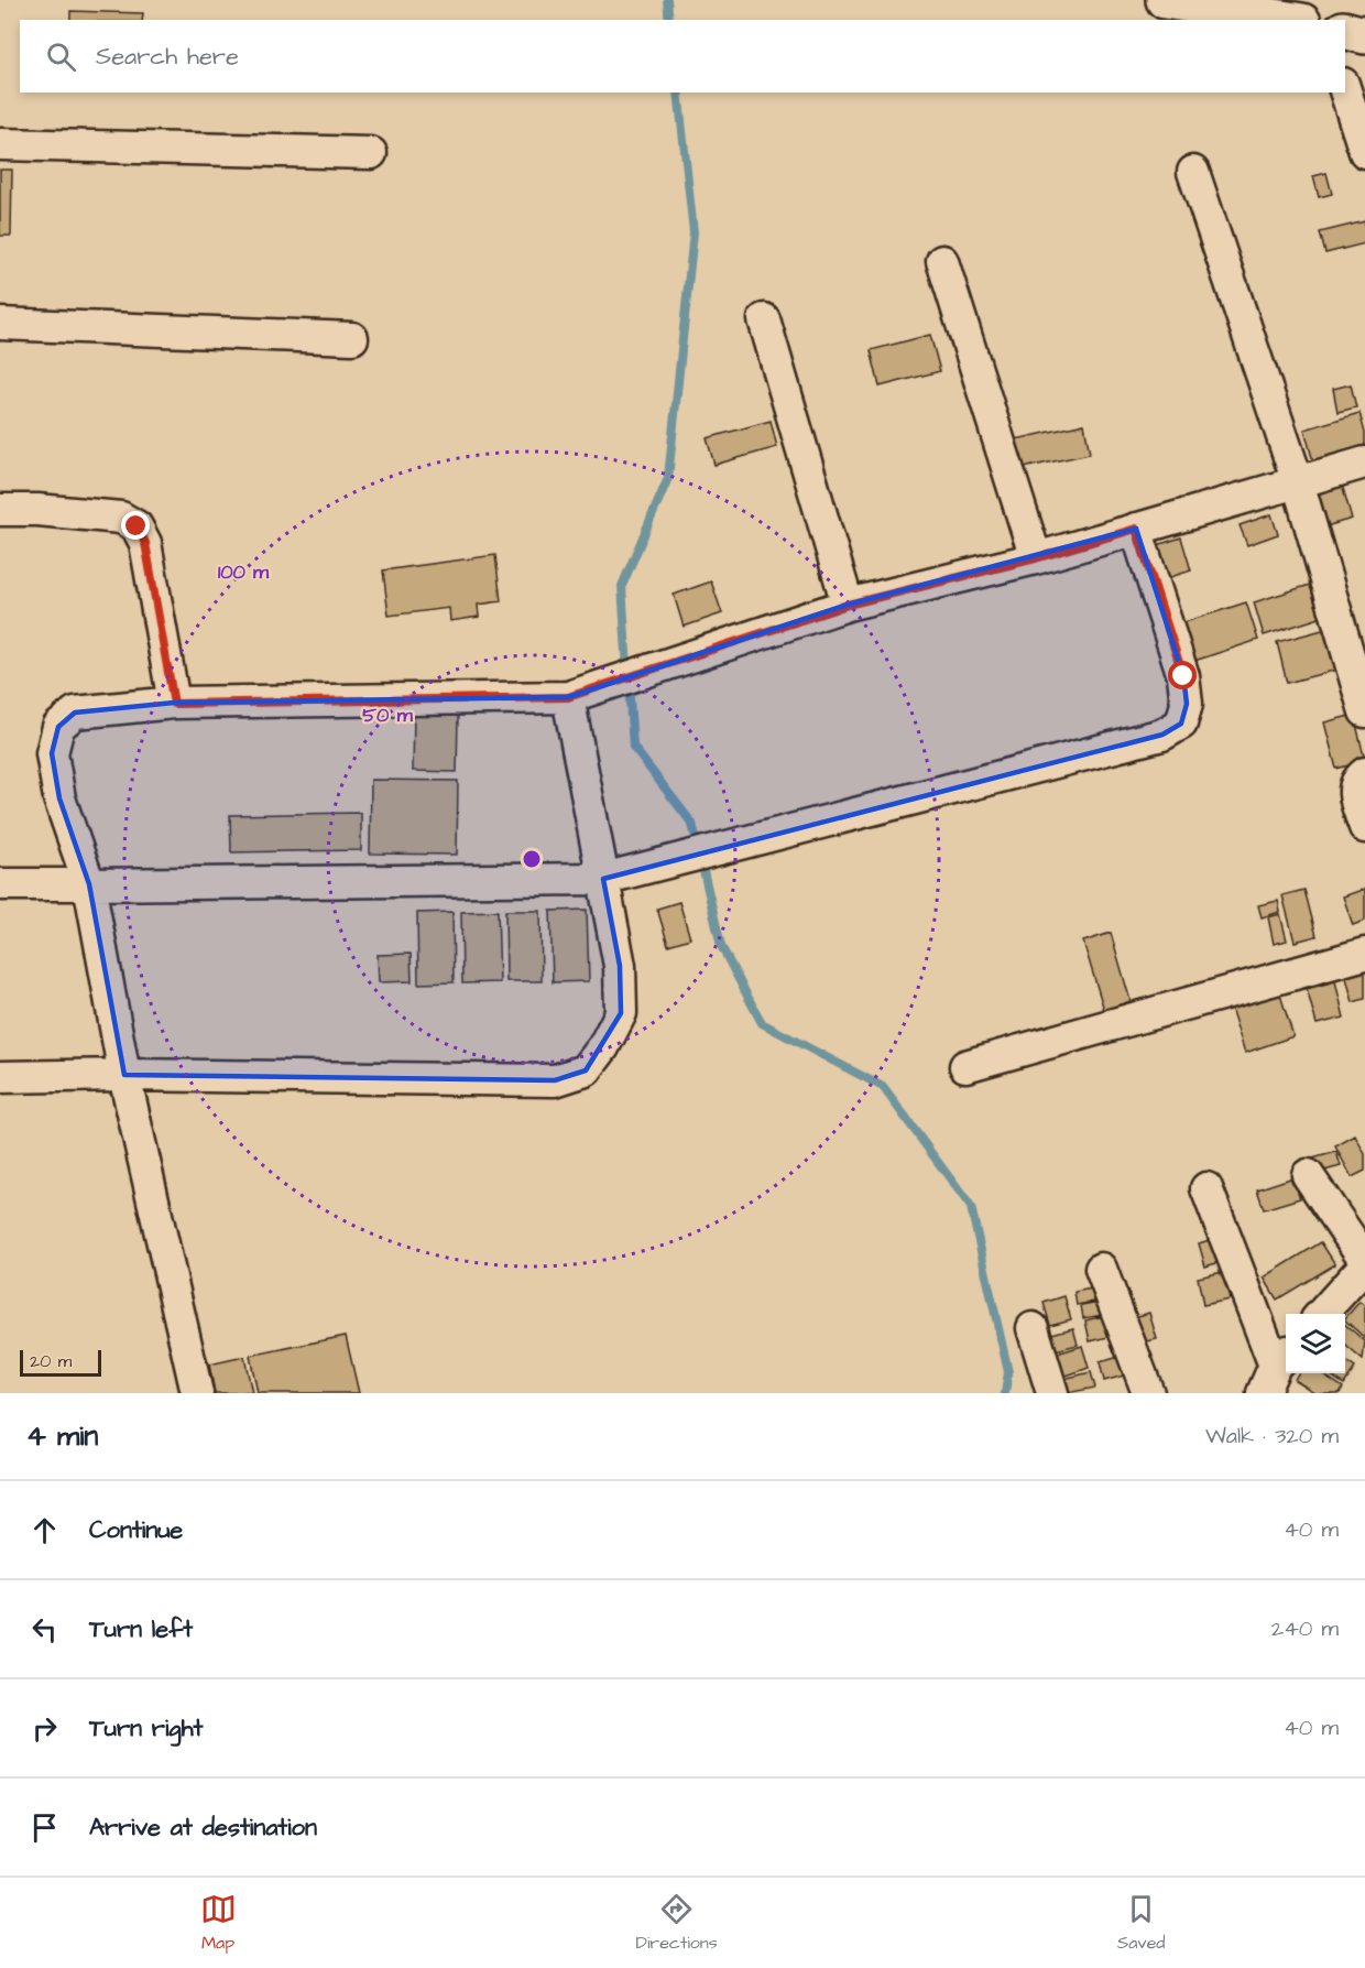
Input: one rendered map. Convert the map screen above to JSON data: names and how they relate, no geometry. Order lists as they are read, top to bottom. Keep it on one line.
{"scale_bar":"20 m","page":{"search":"Search here","scale":"20 m","heading":["4 min","Walk · 320 m"],"list":[["Continue","40 m"],["Turn left","240 m"],["Turn right","40 m"],"Arrive at destination"],"nav":["Map","Directions","Saved"]},"rings":["100 m","50 m"]}
